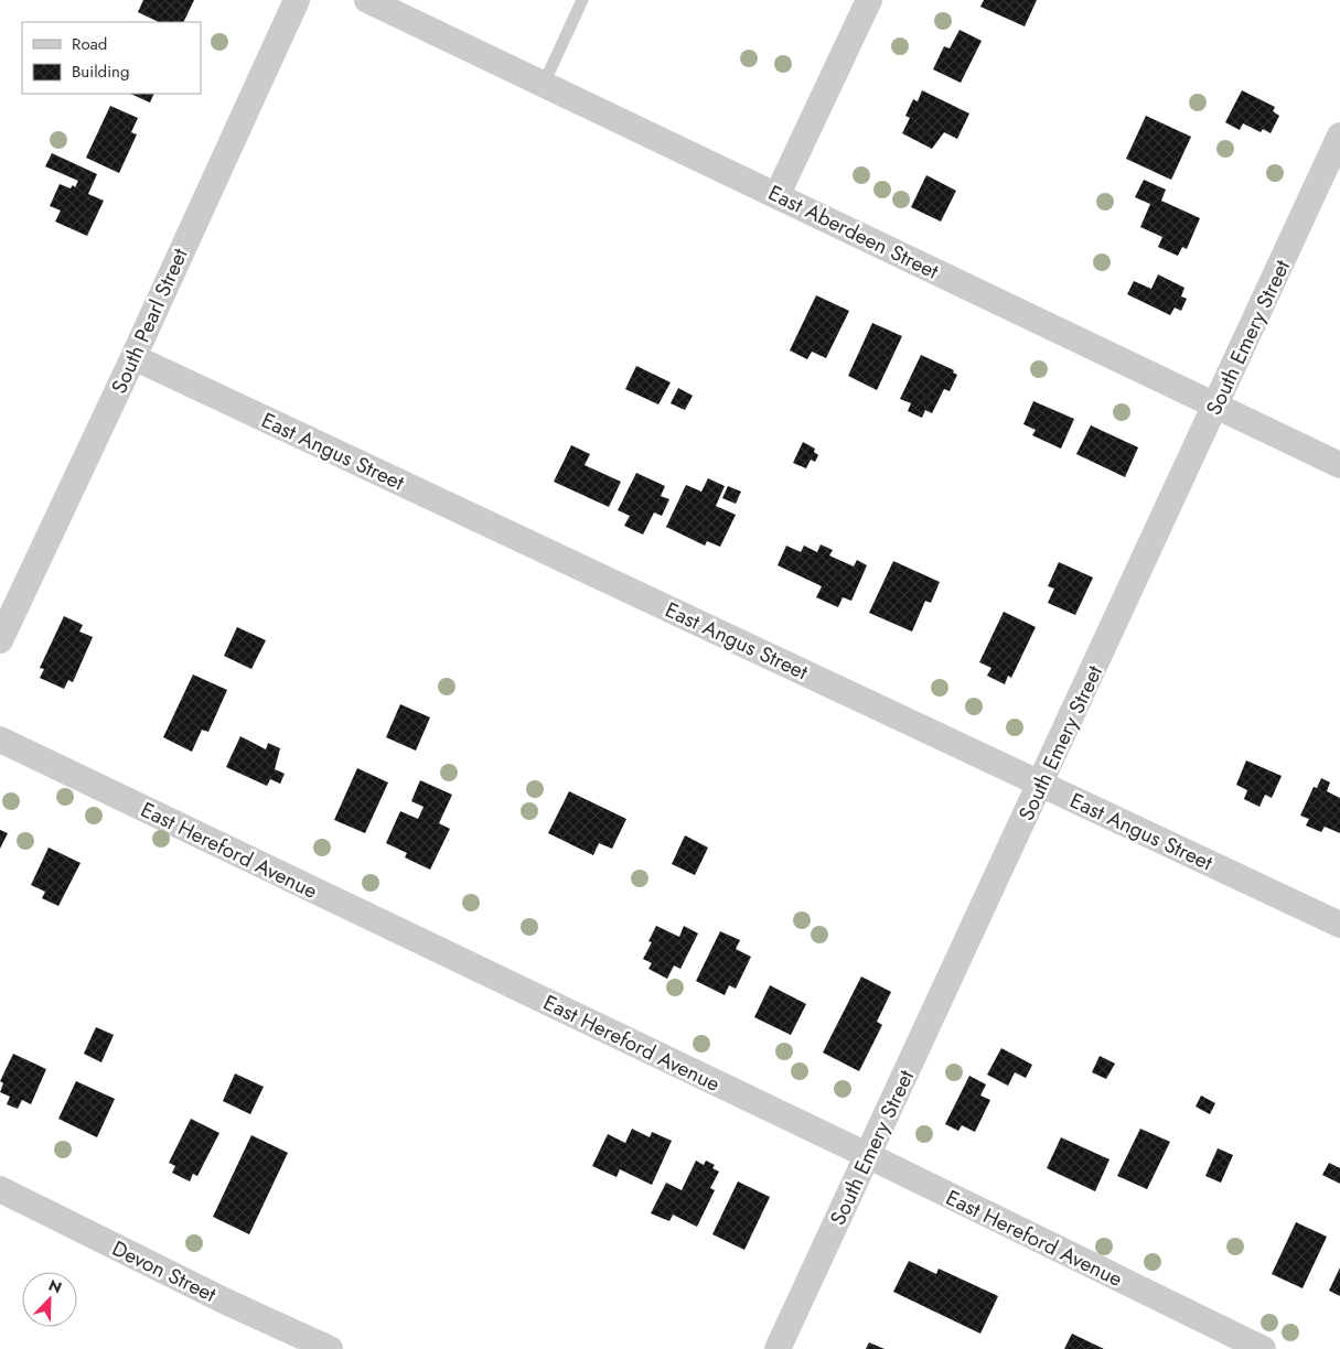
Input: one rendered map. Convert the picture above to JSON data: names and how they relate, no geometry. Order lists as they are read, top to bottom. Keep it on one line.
{"streets":{"street":["East Aberdeen Street","South Pearl Street","South Emery Street","East Angus Street","East Hereford Avenue","Devon Street"]},"crossings":[["East Aberdeen Street","South Emery Street"],["South Pearl Street","East Angus Street"],["South Emery Street","East Angus Street"],["South Emery Street","East Hereford Avenue"]],"legend":["Road","Building"],"north":"top right"}
